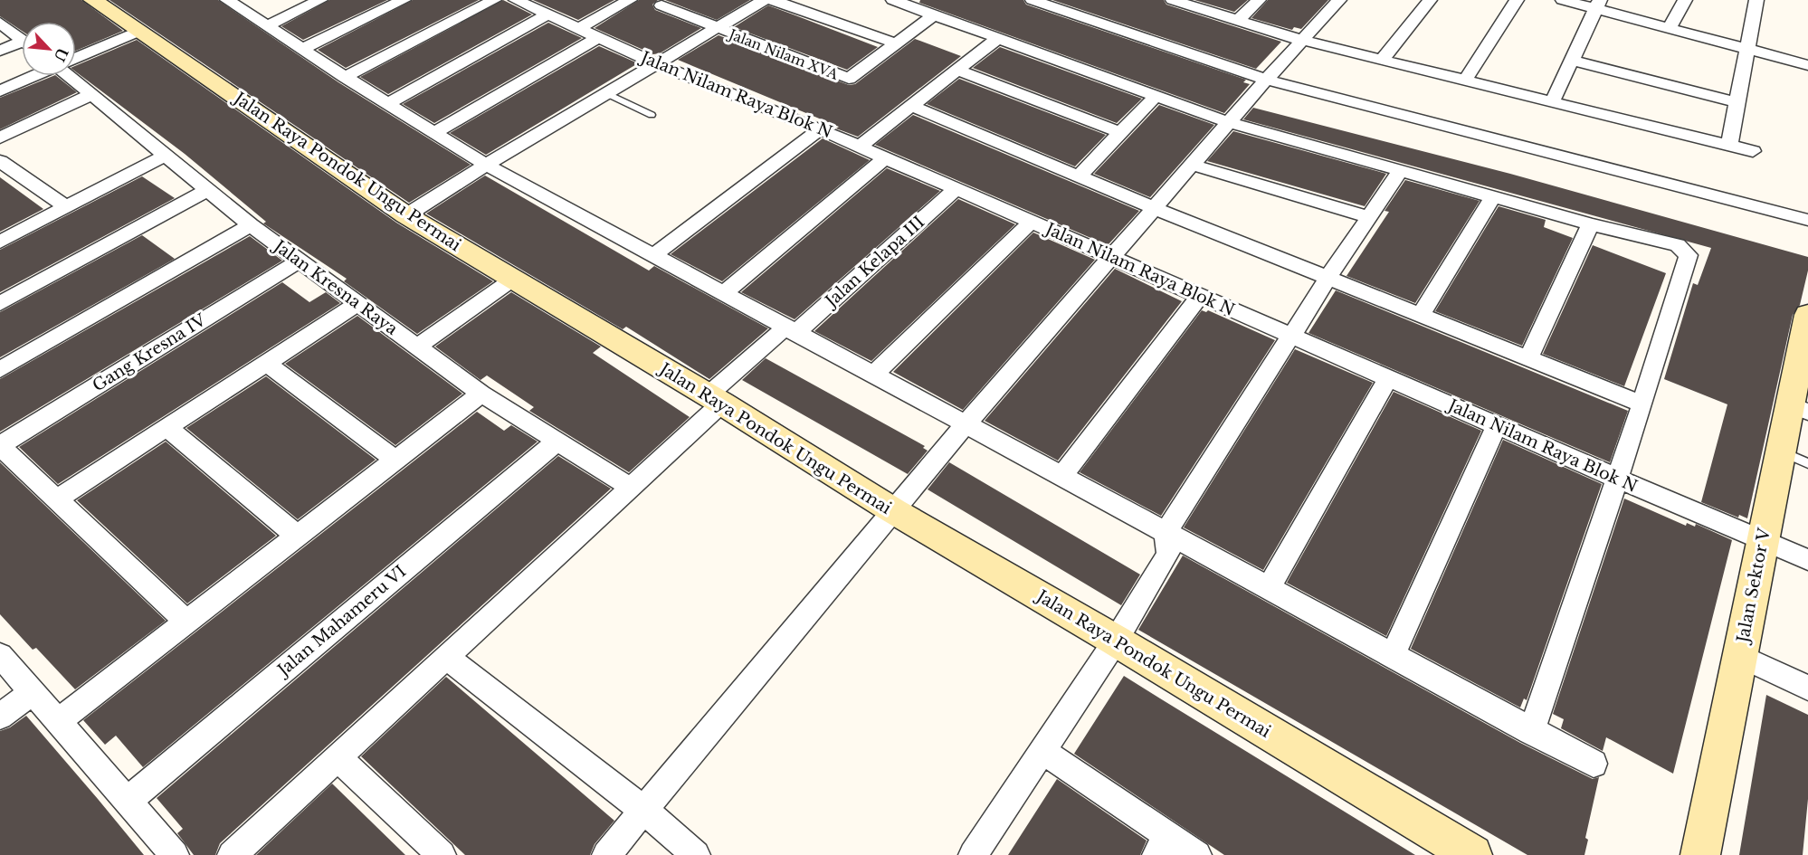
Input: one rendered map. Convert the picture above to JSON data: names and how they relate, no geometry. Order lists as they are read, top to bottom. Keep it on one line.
{"streets":{"street":["Jalan Nilam XVA","Jalan Nilam Raya Blok N","Jalan Raya Pondok Ungu Permai","Jalan Kelapa III","Jalan Kresna Raya","Gang Kresna IV","Jalan Sektor V","Jalan Mahameru VI"]},"crossings":[["Jalan Nilam Raya Blok N","Jalan Kelapa III"],["Jalan Nilam Raya Blok N","Jalan Sektor V"],["Jalan Raya Pondok Ungu Permai","Jalan Kelapa III"],["Jalan Kelapa III","Jalan Kresna Raya"],["Jalan Kresna Raya","Gang Kresna IV"],["Jalan Kresna Raya","Jalan Mahameru VI"]],"north":"bottom right"}
